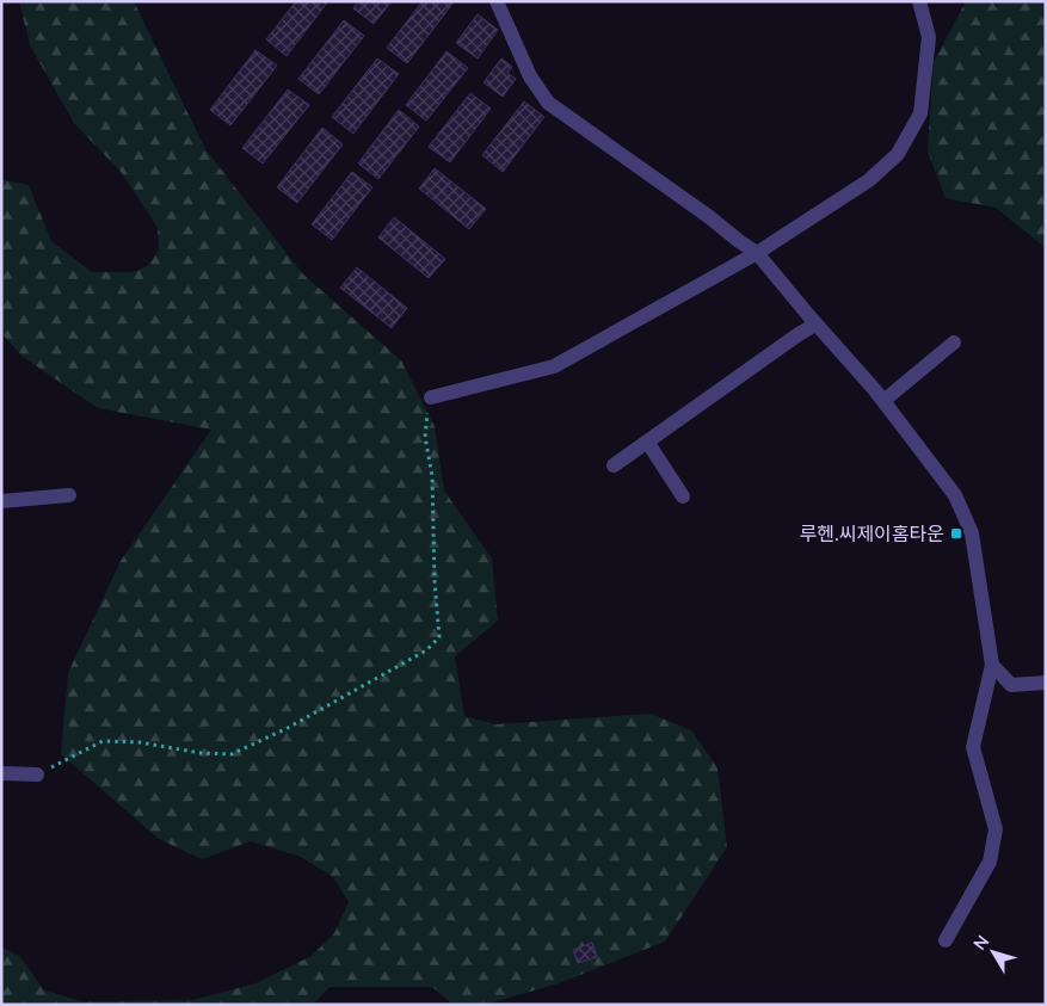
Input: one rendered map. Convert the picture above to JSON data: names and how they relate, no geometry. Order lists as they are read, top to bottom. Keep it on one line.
{"places":{"transit":["루헨.씨제이홈타운"]},"north":"top left"}
